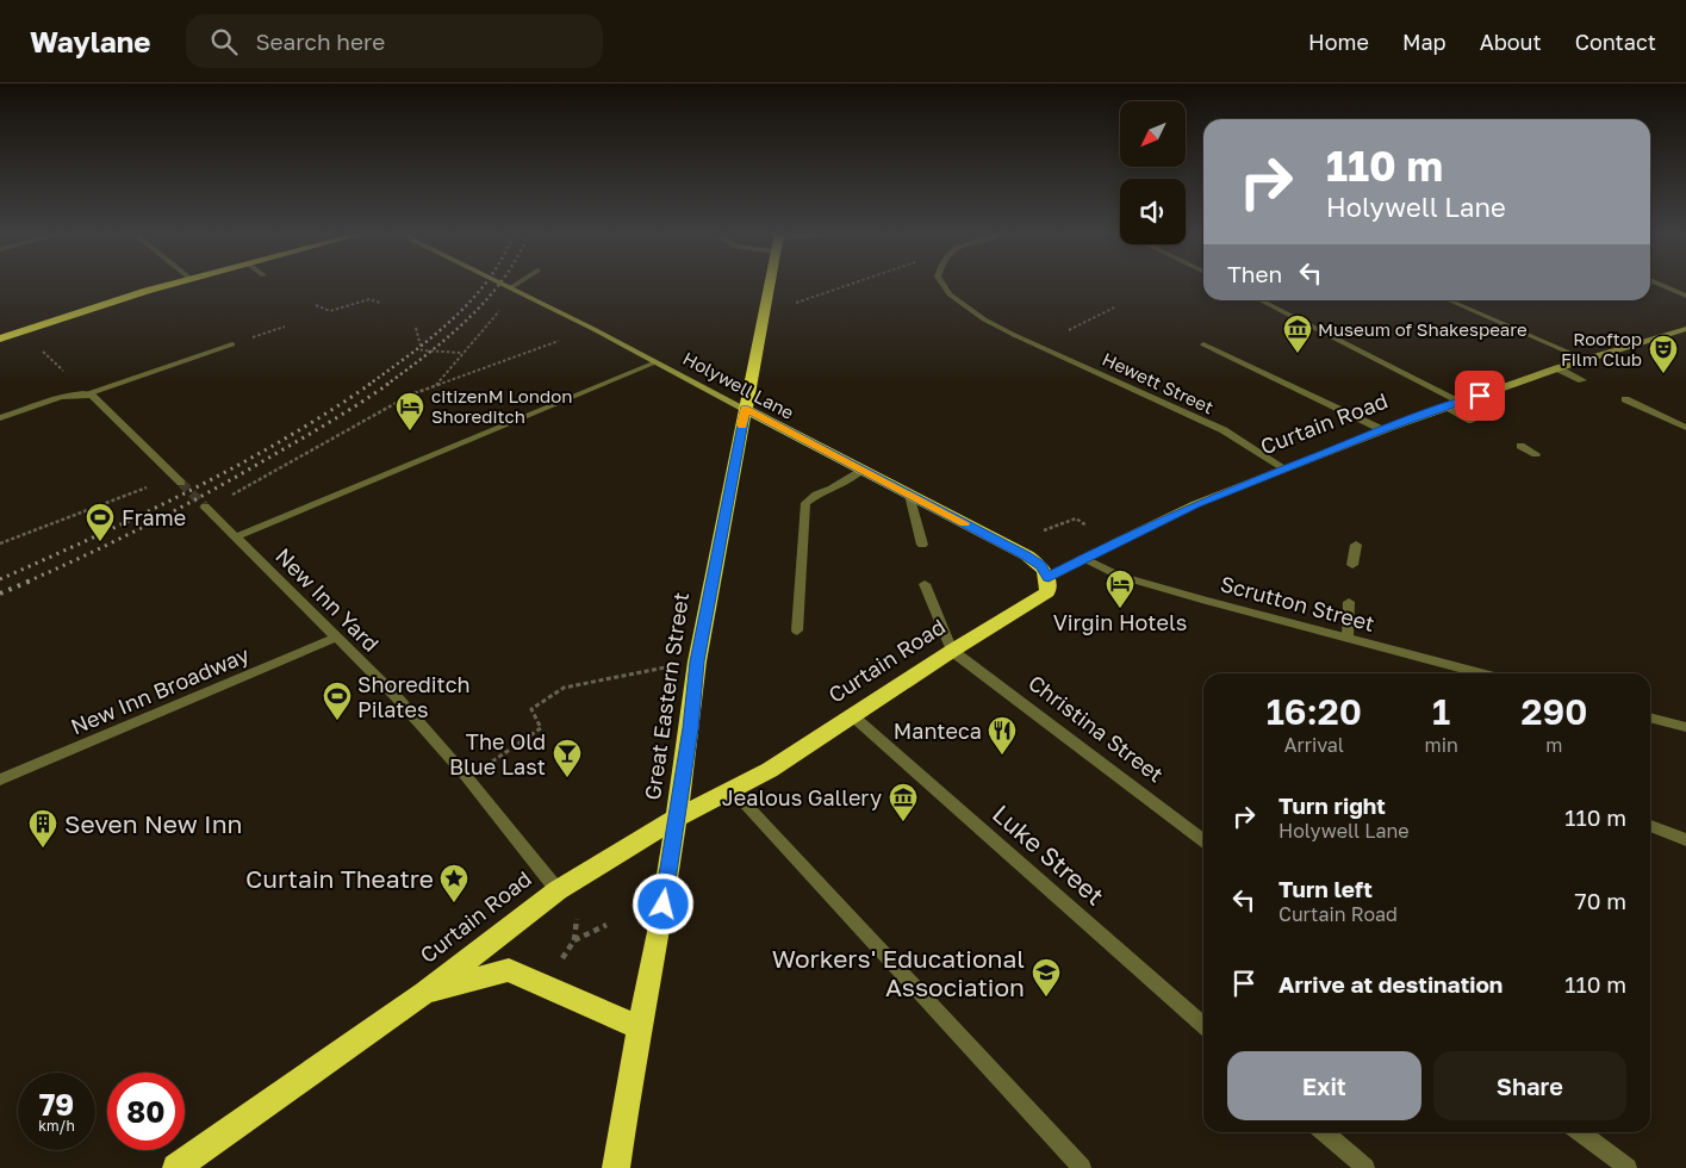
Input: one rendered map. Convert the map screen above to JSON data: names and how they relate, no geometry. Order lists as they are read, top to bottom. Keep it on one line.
{"streets":{"highway":["Holywell Lane","Curtain Road","Great Eastern Street"],"street":["Hewett Street","New Inn Yard","Scrutton Street","New Inn Broadway","Christina Street","Luke Street"]},"crossings":[["Hewett Street","Curtain Road"],["Holywell Lane","Curtain Road"],["Holywell Lane","Great Eastern Street"],["Curtain Road","New Inn Yard"],["Curtain Road","Scrutton Street"],["Curtain Road","Great Eastern Street"],["Curtain Road","Christina Street"],["Curtain Road","Luke Street"],["New Inn Yard","New Inn Broadway"]],"places":{"museum":["Museum of Shakespeare","Jealous Gallery"],"theatre":["Rooftop Film Club"],"hotel":["citizenM London Shoreditch","Virgin Hotels"],"sports":["Frame","Shoreditch Pilates"],"restaurant":["Manteca"],"bar":["The Old Blue Last"],"building":["Seven New Inn"],"place":["Curtain Theatre"],"school or university":["Workers' Educational Association"]},"north":"bottom left","page":{"header":"Waylane","search":"Search here","nav":["Home","Map","About","Contact"],"turn":["110 m","Holywell Lane"],"then":"Then","eta":["16:20","Arrival","1","min","290","m"],"list":[{"name":"Turn right","note":"Holywell Lane","value":"110 m"},{"name":"Turn left","note":"Curtain Road","value":"70 m"},{"name":"Arrive at destination","value":"110 m"}],"buttons":["Exit","Share"],"speed":"79 km/h","limit":"80"}}
